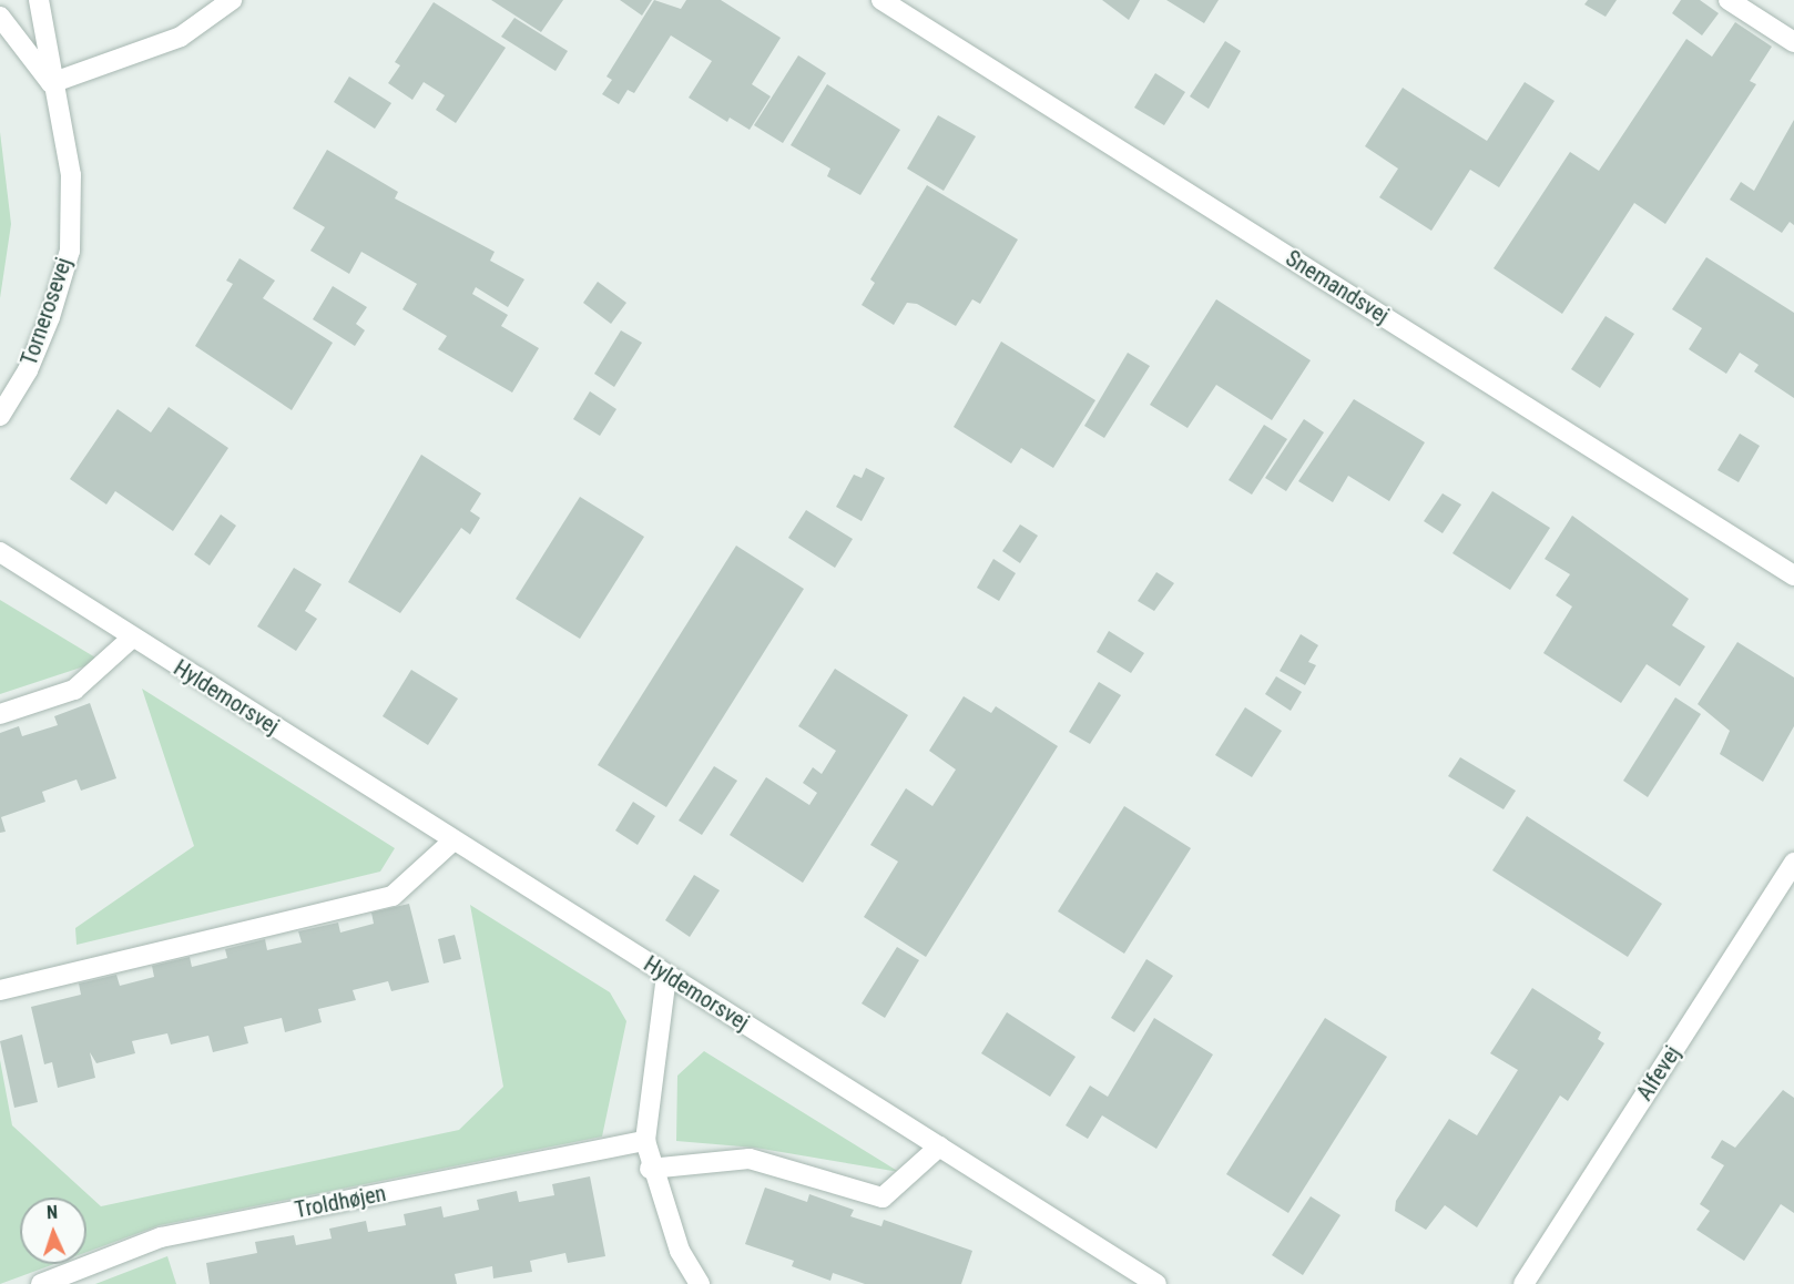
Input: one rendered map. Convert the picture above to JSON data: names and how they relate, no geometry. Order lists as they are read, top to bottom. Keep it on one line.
{"streets":{"street":["Snemandsvej","Tornerosevej","Hyldemorsvej","Alfevej","Troldhøjen"]},"north":"top"}
